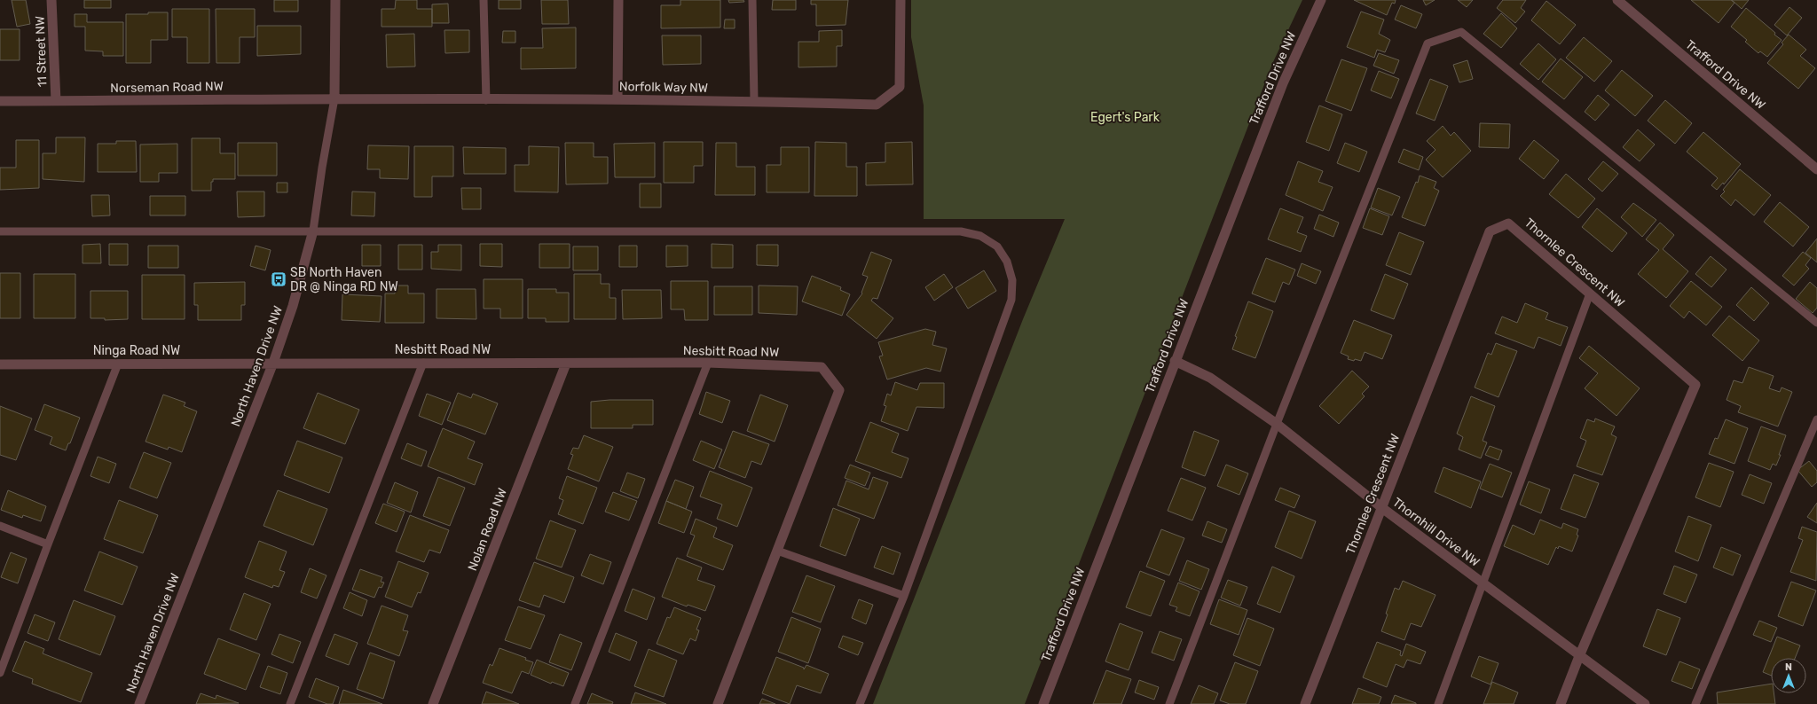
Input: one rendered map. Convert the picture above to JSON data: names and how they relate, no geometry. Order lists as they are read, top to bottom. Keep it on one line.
{"streets":{"street":["11 Street NW","Trafford Drive NW","Norseman Road NW","Norfolk Way NW","Thornlee Crescent NW","Nesbitt Road NW","Ninga Road NW","North Haven Drive NW","Nolan Road NW","Thornhill Drive NW"]},"crossings":[["11 Street NW","Norseman Road NW"],["Trafford Drive NW","Thornhill Drive NW"],["Norseman Road NW","Norfolk Way NW"],["Norseman Road NW","North Haven Drive NW"],["Norfolk Way NW","North Haven Drive NW"],["Thornlee Crescent NW","Thornhill Drive NW"],["Nesbitt Road NW","Ninga Road NW"],["Nesbitt Road NW","North Haven Drive NW"],["Nesbitt Road NW","Nolan Road NW"],["Ninga Road NW","North Haven Drive NW"]],"parks":["Egert's Park"],"places":{"bus stop":["SB North Haven DR @ Ninga RD NW"]},"north":"top"}
